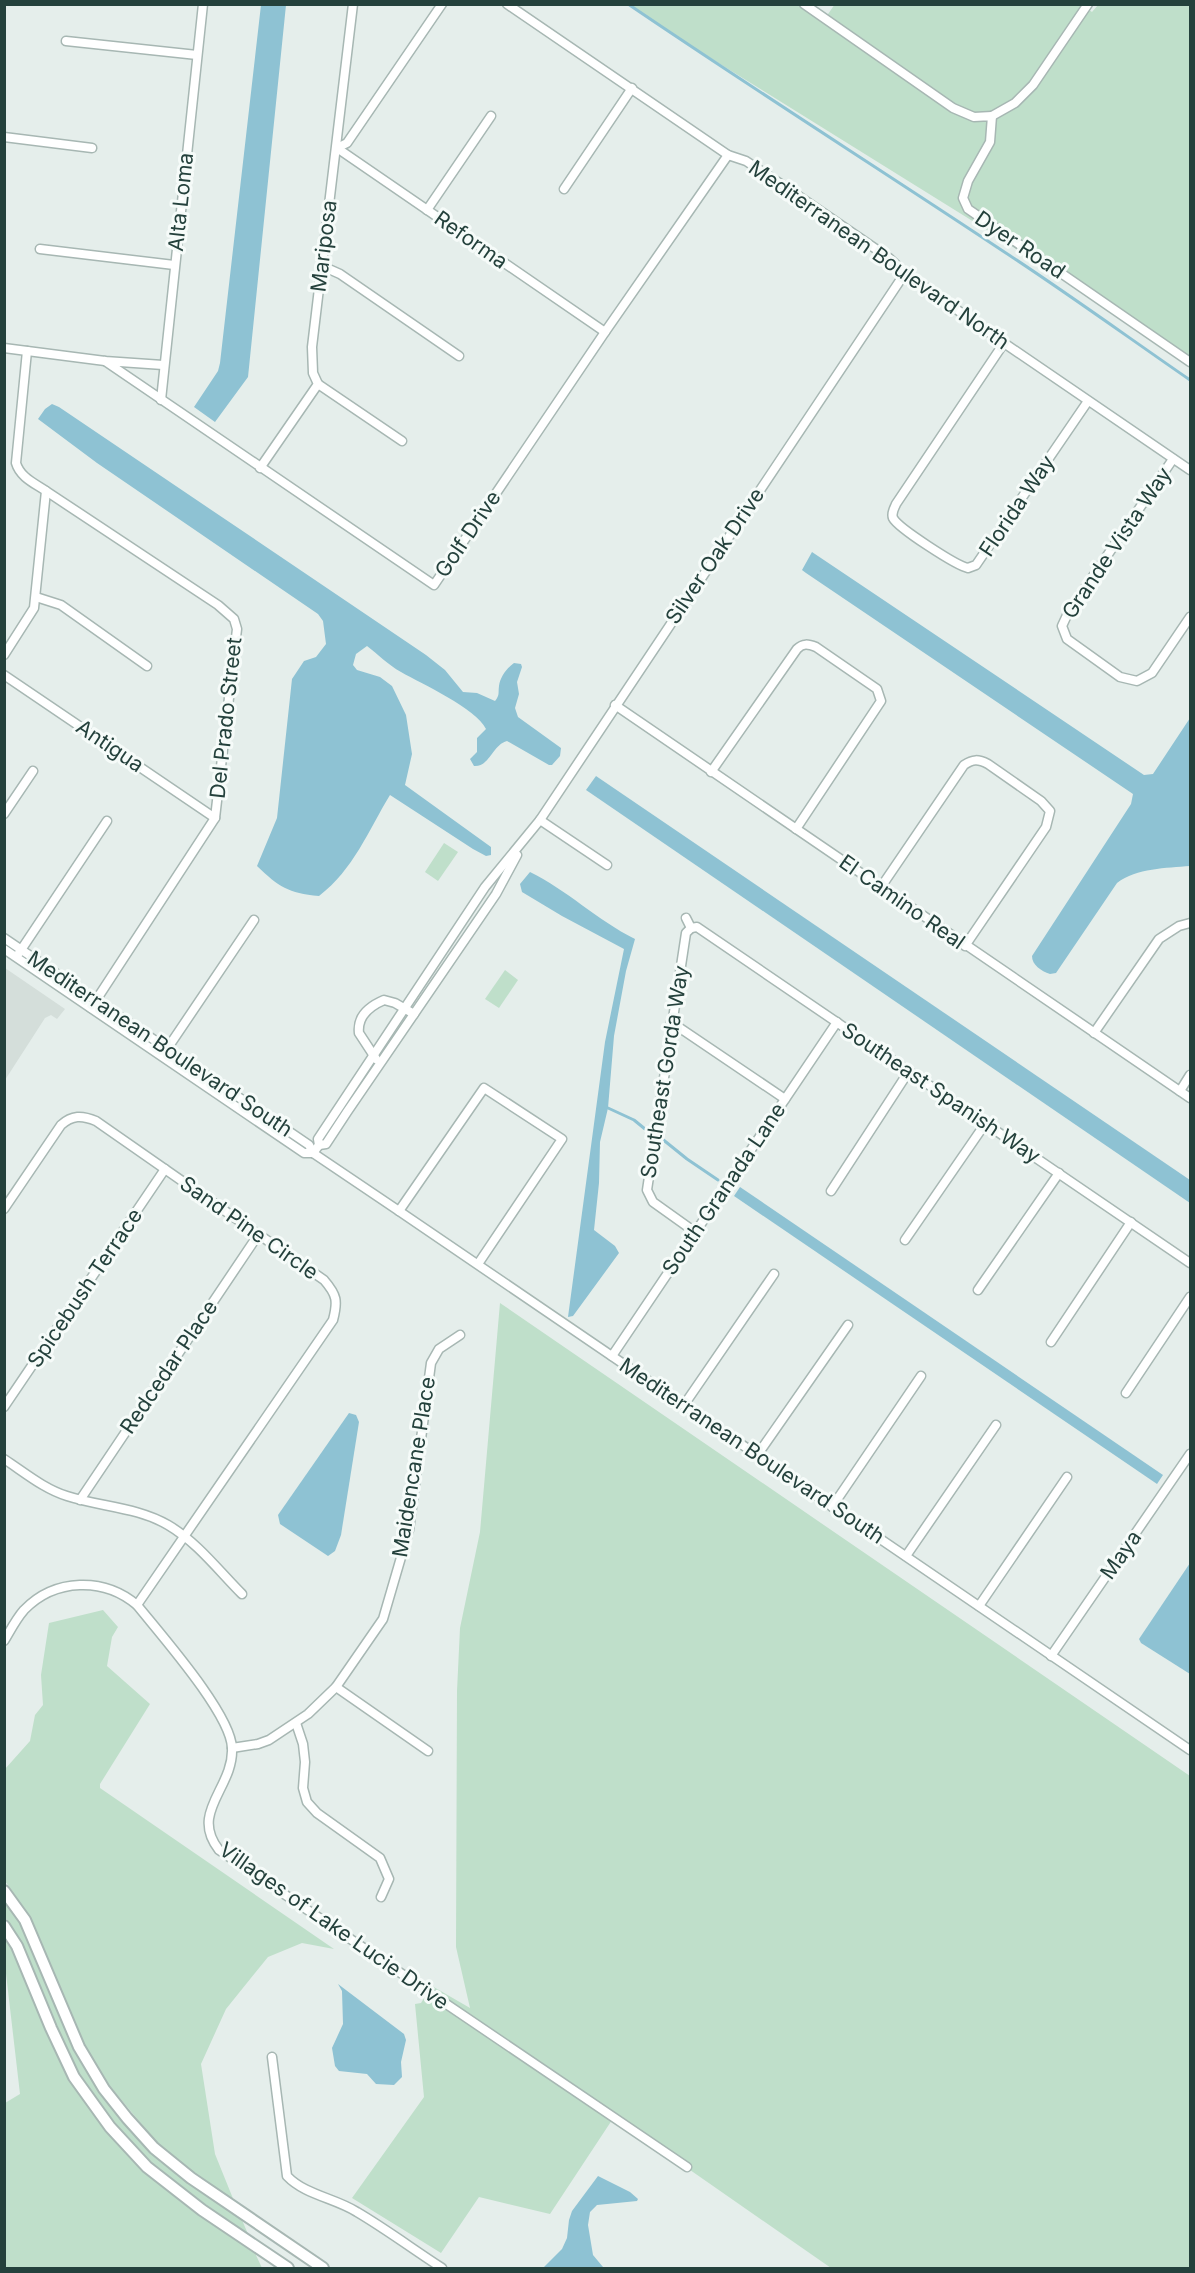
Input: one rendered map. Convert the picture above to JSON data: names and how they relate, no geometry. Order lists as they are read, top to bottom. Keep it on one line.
{"streets":{"street":["Alta Loma","Reforma","Dyer Road","Mariposa","Mediterranean Boulevard North","Florida Way","Golf Drive","Grande Vista Way","Silver Oak Drive","Del Prado Street","Antigua","El Camino Real","Mediterranean Boulevard South","Southeast Gorda Way","Southeast Spanish Way","South Granada Lane","Sand Pine Circle","Spicebush Terrace","Redcedar Place","Maidencane Place","Maya","Villages of Lake Lucie Drive"]},"crossings":[["Alta Loma","Golf Drive"],["Reforma","Mariposa"],["Reforma","Golf Drive"],["Mediterranean Boulevard North","Florida Way"],["Mediterranean Boulevard North","Golf Drive"],["Mediterranean Boulevard North","Grande Vista Way"],["Mediterranean Boulevard North","Silver Oak Drive"],["Silver Oak Drive","El Camino Real"],["Silver Oak Drive","Mediterranean Boulevard South"],["Del Prado Street","Antigua"],["Del Prado Street","Mediterranean Boulevard South"],["Mediterranean Boulevard South","South Granada Lane"],["Mediterranean Boulevard South","Maya"],["Southeast Gorda Way","Southeast Spanish Way"],["Southeast Gorda Way","South Granada Lane"],["Southeast Spanish Way","South Granada Lane"],["Sand Pine Circle","Spicebush Terrace"],["Sand Pine Circle","Redcedar Place"],["Sand Pine Circle","Villages of Lake Lucie Drive"],["Maidencane Place","Villages of Lake Lucie Drive"]]}
